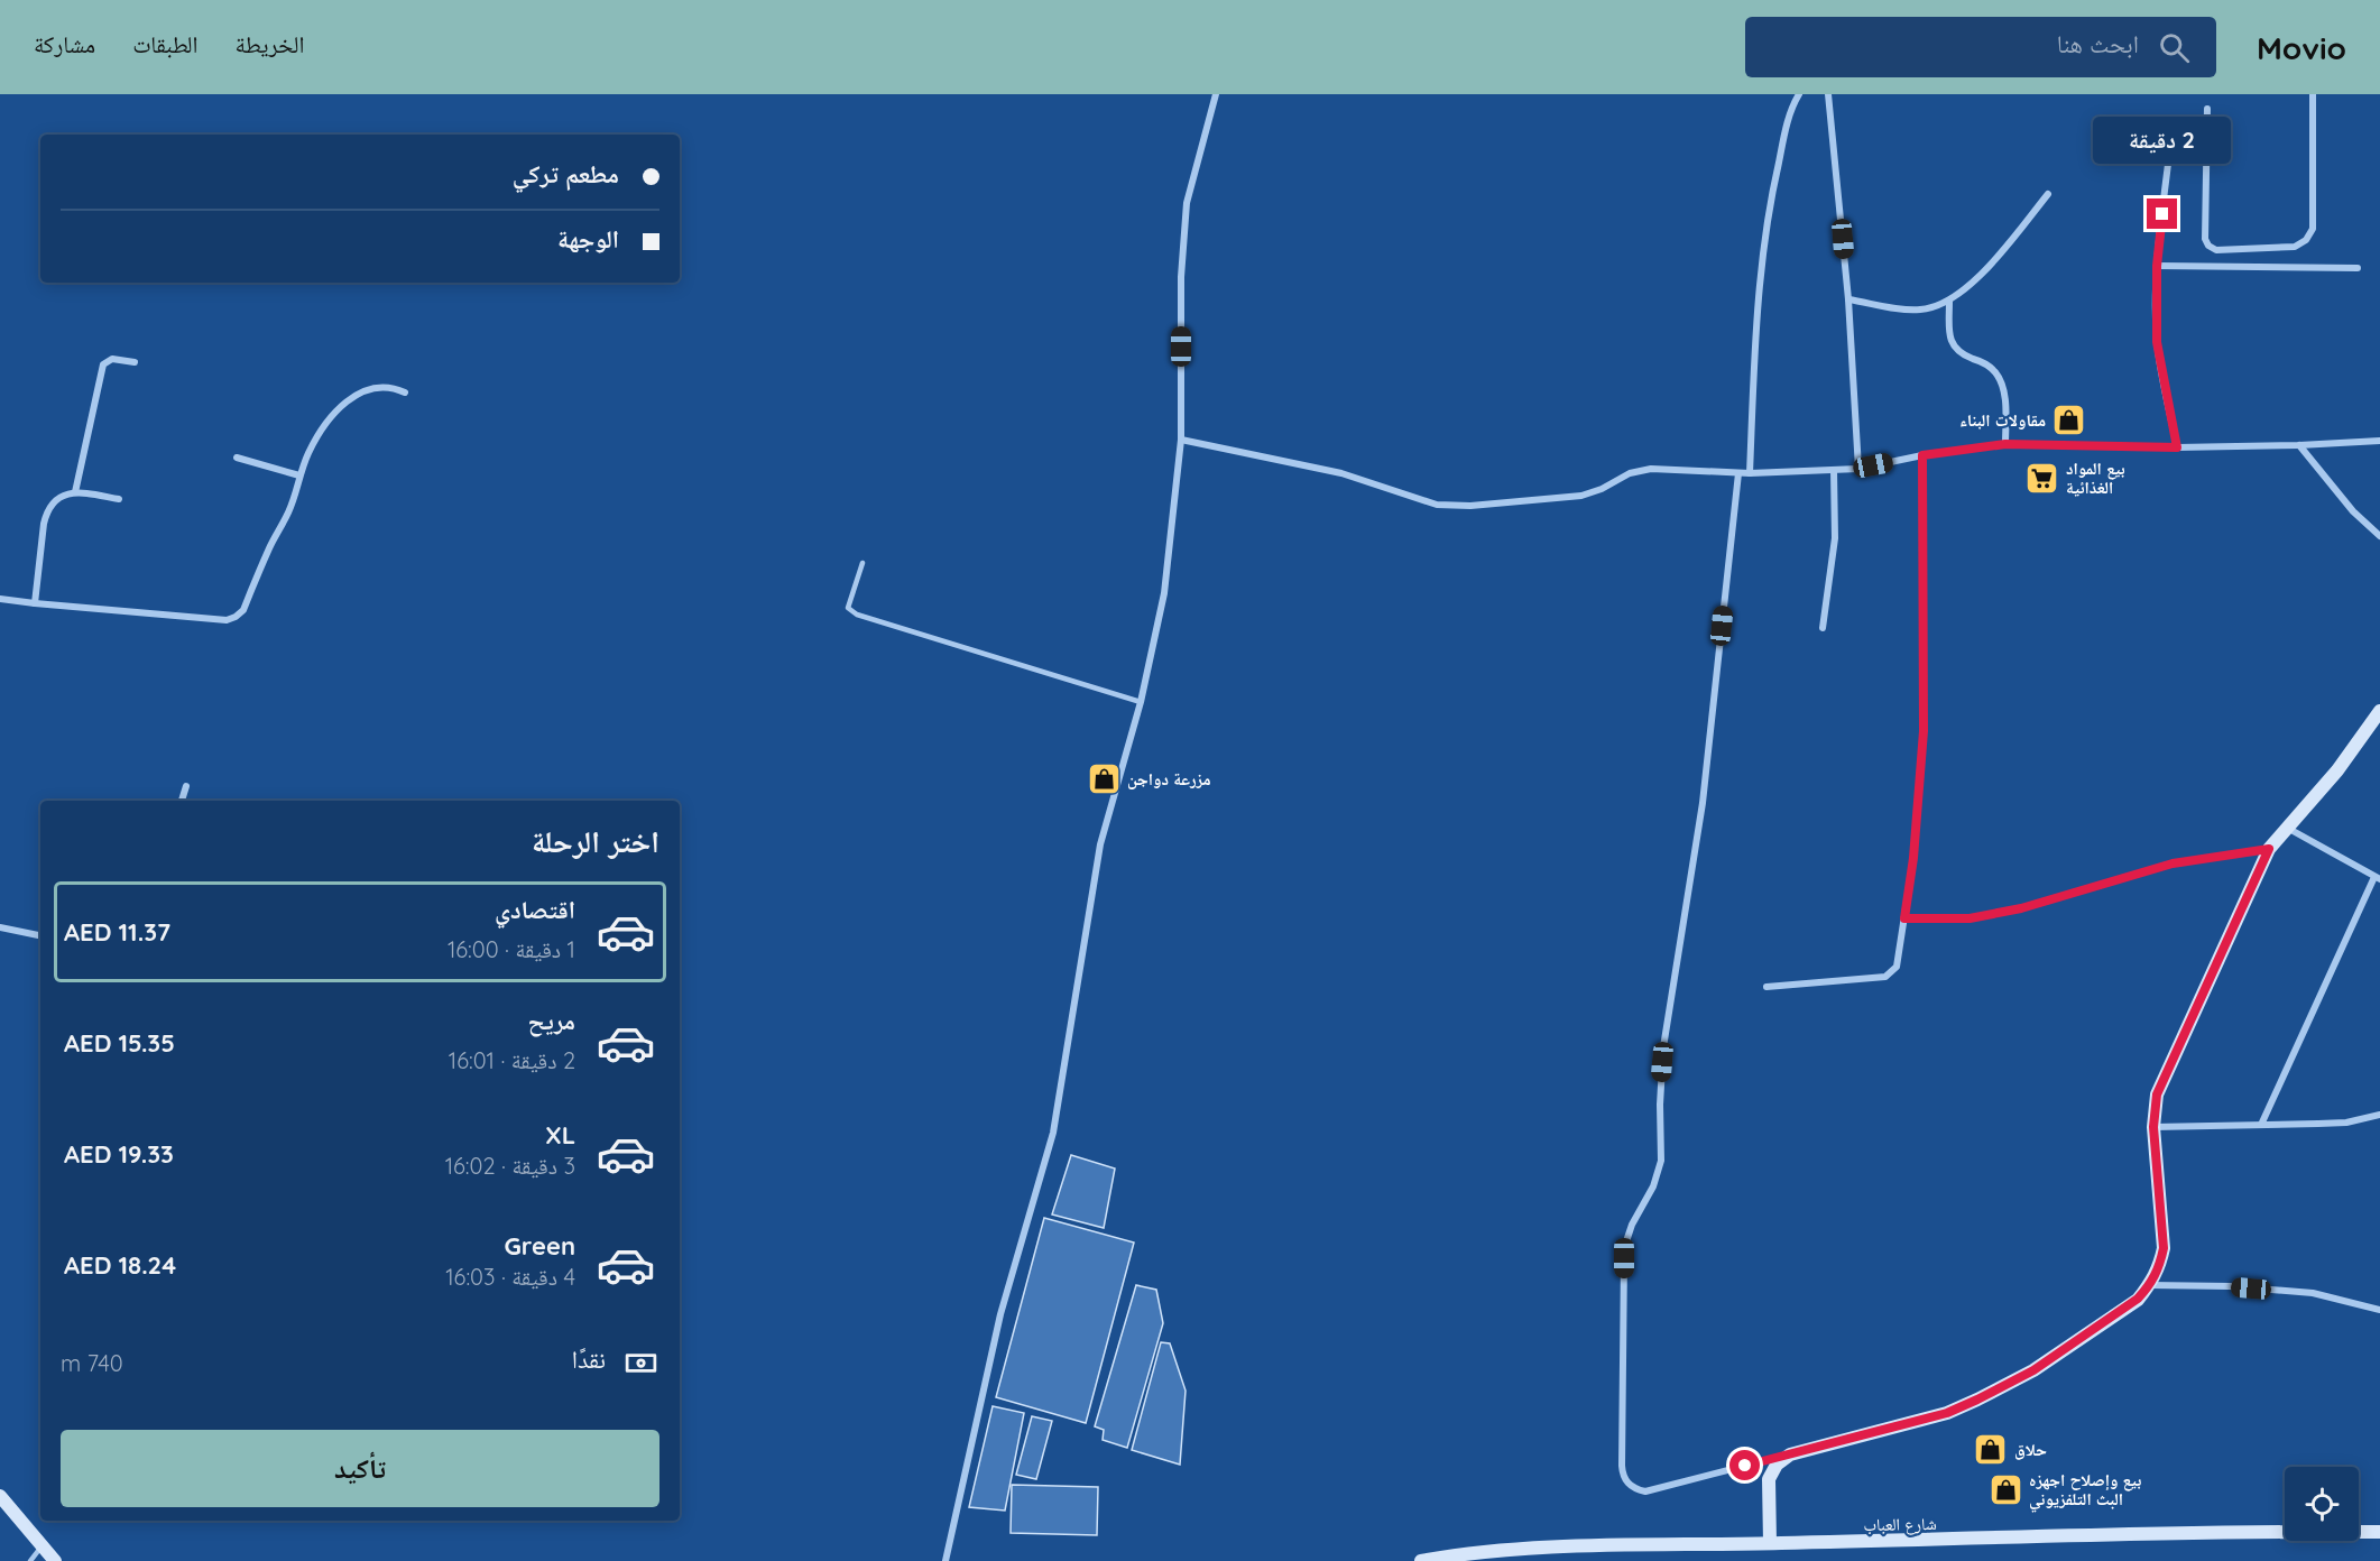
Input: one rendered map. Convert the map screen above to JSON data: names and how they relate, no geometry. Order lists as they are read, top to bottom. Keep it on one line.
{"streets":{"street":["شارع العباب"]},"places":{"shop":["مقاولات البناء","مزرعة دواجن","حلاق","بيع وإصلاح اجهزه البث التلفزيوني"],"supermarket":["بيع المواد الغذائية"]},"page":{"header":"Movio","search":"ابحث هنا","nav":["الخريطة","الطبقات","مشاركة"],"bubble":"2 دقيقة","banner":["مطعم تركي","الوجهة"],"heading":"اختر الرحلة","list":[{"name":"اقتصادي","note":"1 دقيقة · 16:00","value":"AED 11.37"},{"name":"مريح","note":"2 دقيقة · 16:01","value":"AED 15.35"},{"name":"XL","note":"3 دقيقة · 16:02","value":"AED 19.33"},{"name":"Green","note":"4 دقيقة · 16:03","value":"AED 18.24"}],"pay":["نقدًا","740 m"],"buttons":"تأكيد"}}
